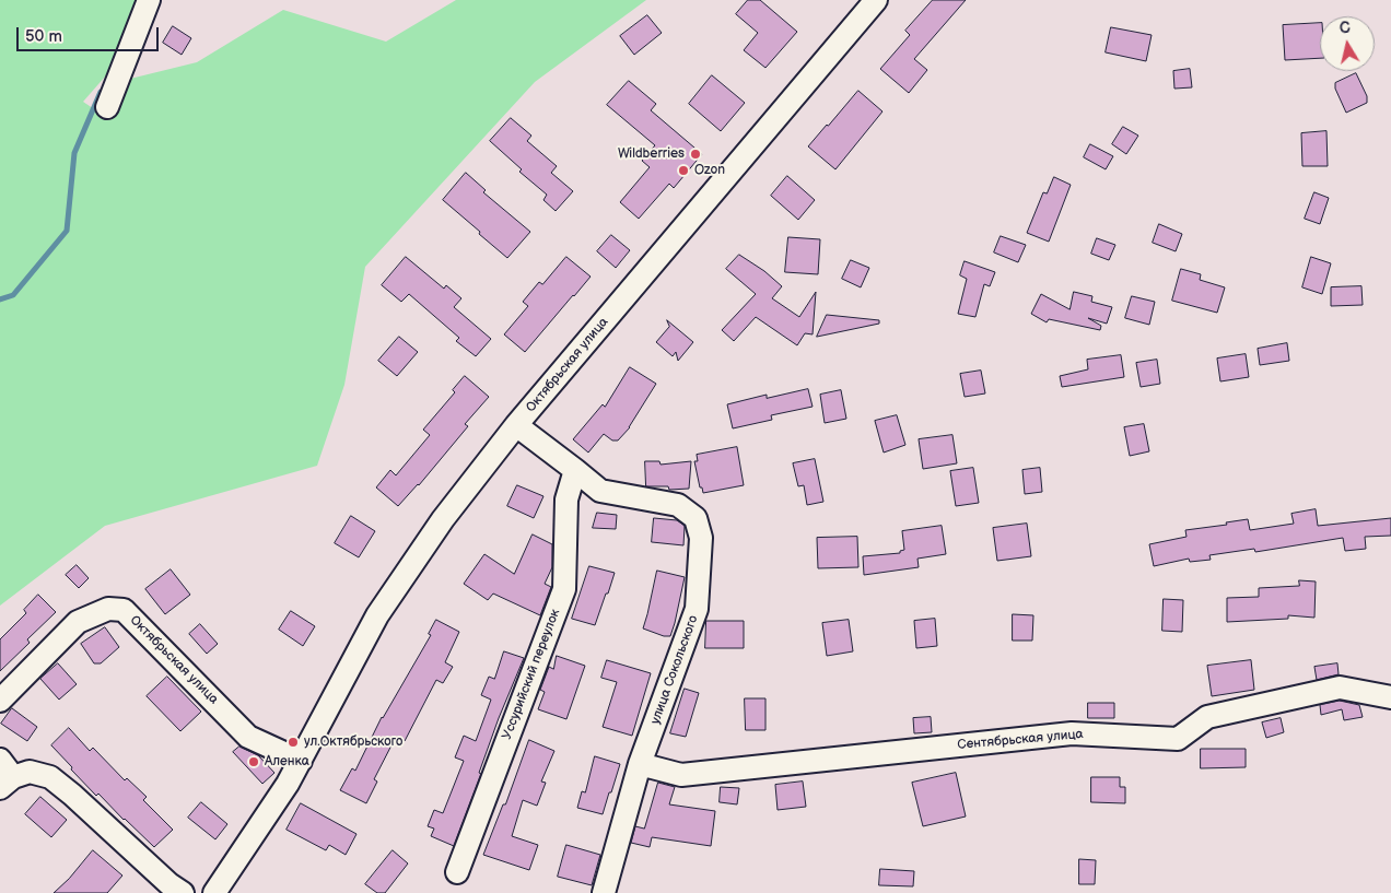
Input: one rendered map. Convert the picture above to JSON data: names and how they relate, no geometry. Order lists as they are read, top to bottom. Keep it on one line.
{"streets":{"street":["Октябрьская улица","улица Сокольского","Уссурийский переулок","Сентябрьская улица"]},"crossings":[["Октябрьская улица","улица Сокольского"],["улица Сокольского","Уссурийский переулок"],["улица Сокольского","Сентябрьская улица"]],"places":["Wildberries","Ozon","ул.Октябрьского","Аленка"],"scale_bar":"50 m","north":"top"}
